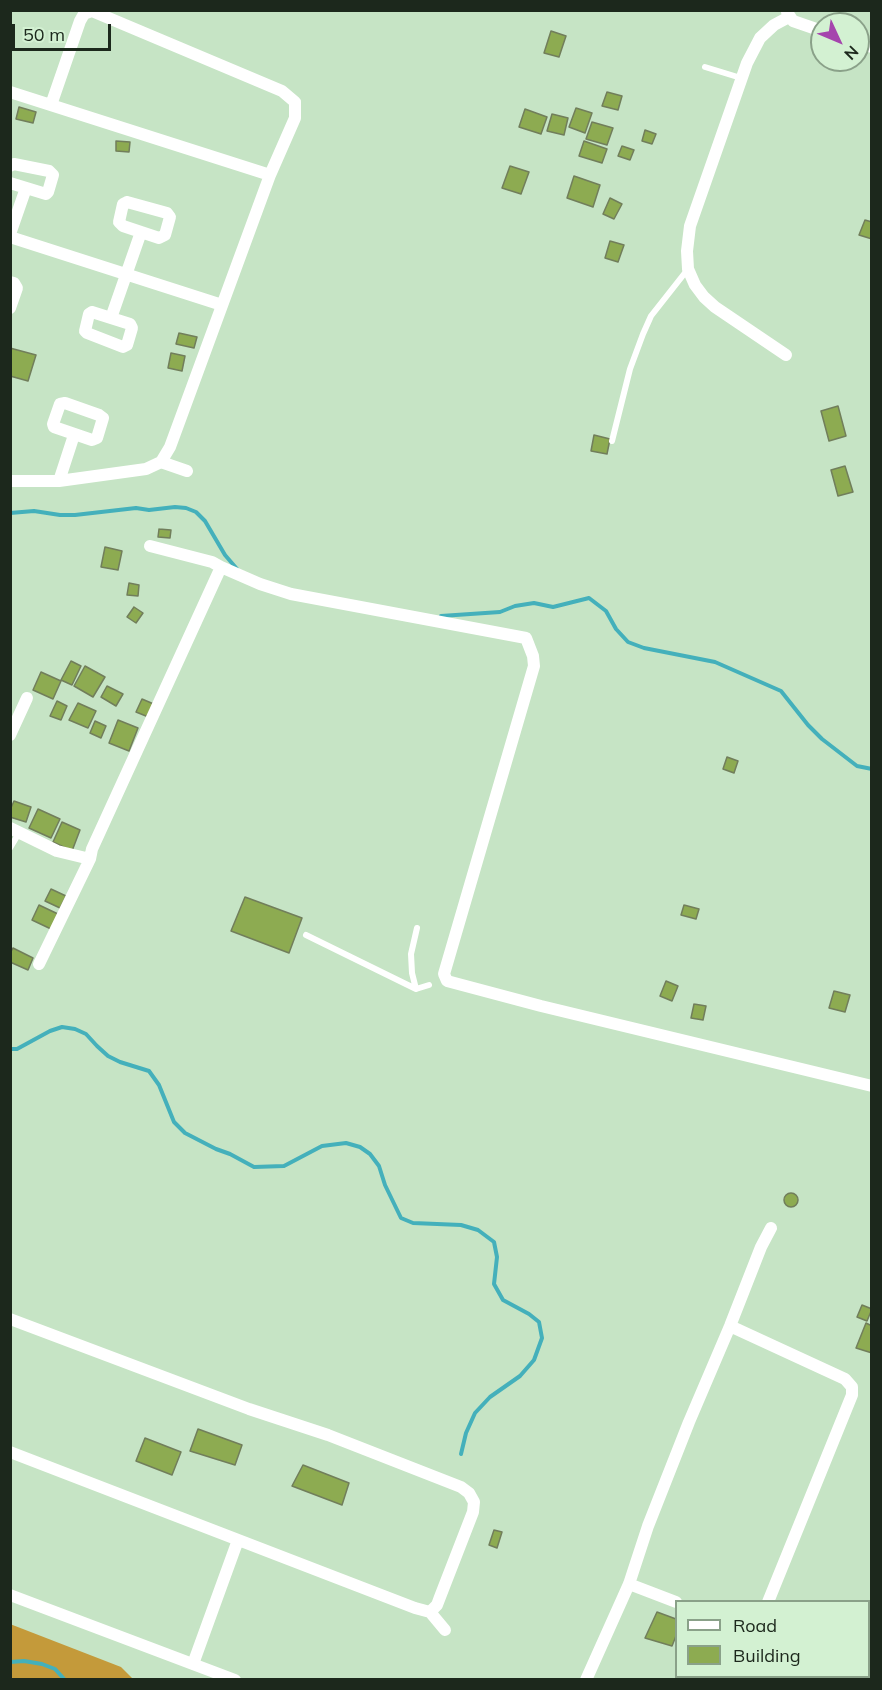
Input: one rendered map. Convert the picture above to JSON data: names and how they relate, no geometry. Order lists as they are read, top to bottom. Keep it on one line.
{"legend":["Road","Building"],"scale_bar":"50 m","north":"bottom right"}
